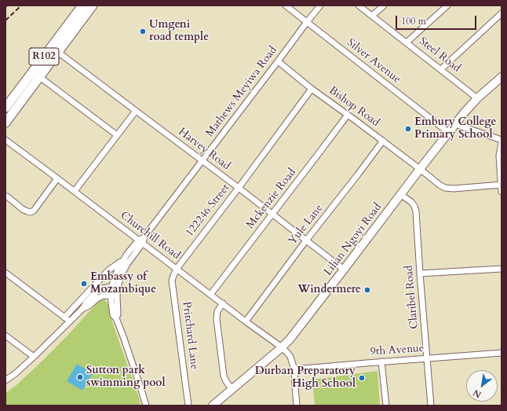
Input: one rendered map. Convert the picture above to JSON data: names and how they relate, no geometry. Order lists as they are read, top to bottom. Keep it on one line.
{"streets":{"main road":["R102"],"street":["Steel Road","Silver Avenue","Mathews Meyiwa Road","Bishop Road","Harvey Road","Mckenzie Road","122246 Street","Yule Lane","Churchill Road","Lilian Ngoyi Road","Claribel Road","Pritchard Lane","9th Avenue"]},"crossings":[["Steel Road","Lilian Ngoyi Road"],["R102","Harvey Road"],["Silver Avenue","Mathews Meyiwa Road"],["Silver Avenue","Lilian Ngoyi Road"],["Mathews Meyiwa Road","Bishop Road"],["Mathews Meyiwa Road","Harvey Road"],["Mathews Meyiwa Road","Churchill Road"],["Bishop Road","Mckenzie Road"],["Bishop Road","122246 Street"],["Bishop Road","Yule Lane"],["Bishop Road","Lilian Ngoyi Road"],["Harvey Road","Mckenzie Road"],["Harvey Road","122246 Street"],["Harvey Road","Yule Lane"],["Harvey Road","Lilian Ngoyi Road"],["Mckenzie Road","Churchill Road"],["122246 Street","Churchill Road"],["122246 Street","Pritchard Lane"],["Yule Lane","Churchill Road"],["Churchill Road","Lilian Ngoyi Road"],["Churchill Road","Pritchard Lane"],["Churchill Road","9th Avenue"],["Lilian Ngoyi Road","Claribel Road"],["Claribel Road","9th Avenue"]],"places":["Umgeni road temple","Embury College Primary School","Embassy of Mozambique","Windermere","Sutton park swimming pool","Durban Preparatory High School"],"scale_bar":"100 m","north":"bottom left"}
